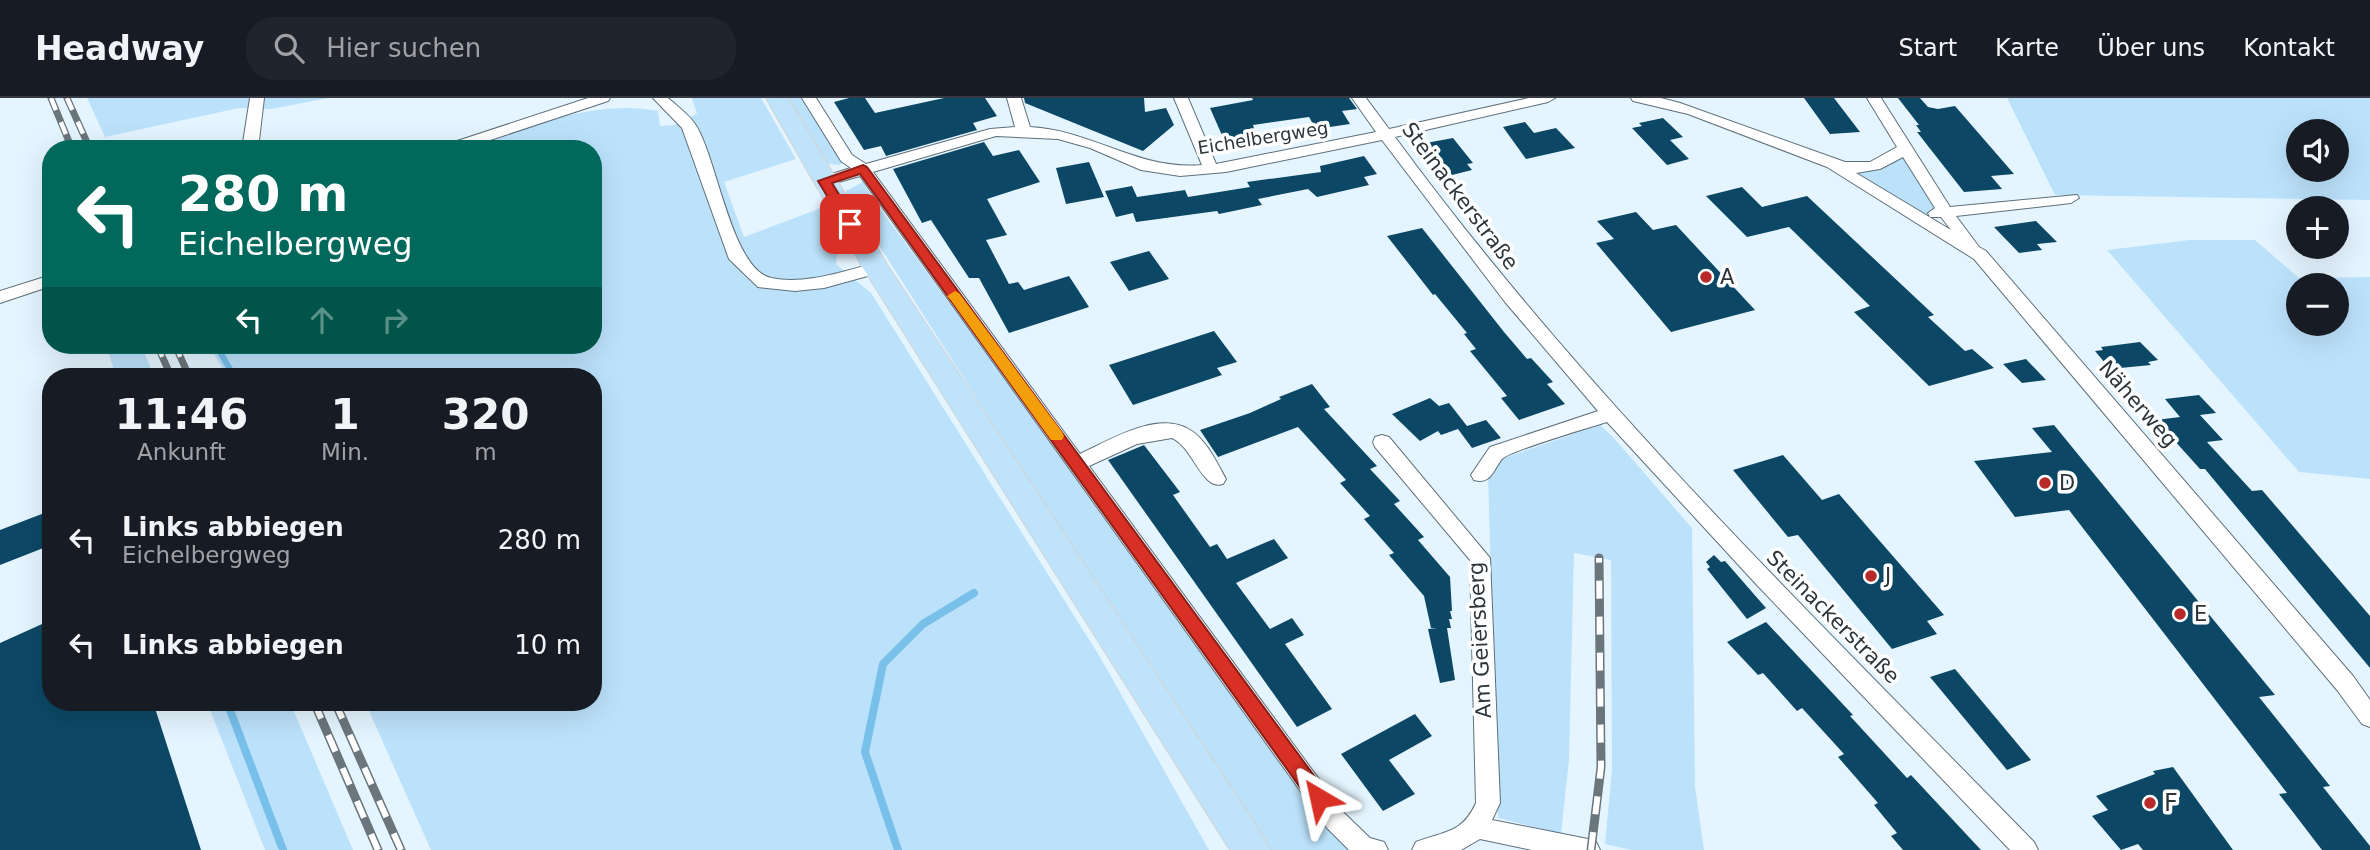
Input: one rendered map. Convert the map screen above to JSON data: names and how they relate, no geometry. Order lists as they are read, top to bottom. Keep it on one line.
{"streets":{"street":["Eichelbergweg","Steinackerstraße","Näherweg","Am Geiersberg"]},"crossings":[["Eichelbergweg","Steinackerstraße"]],"places":["A","D","J","E","F"],"page":{"header":"Headway","search":"Hier suchen","nav":["Start","Karte","Über uns","Kontakt"],"map_buttons":["+","−"],"turn":["280 m","Eichelbergweg"],"eta":["11:46","Ankunft","1","Min.","320","m"],"list":[{"name":"Links abbiegen","note":"Eichelbergweg","value":"280 m"},{"name":"Links abbiegen","value":"10 m"}]}}
